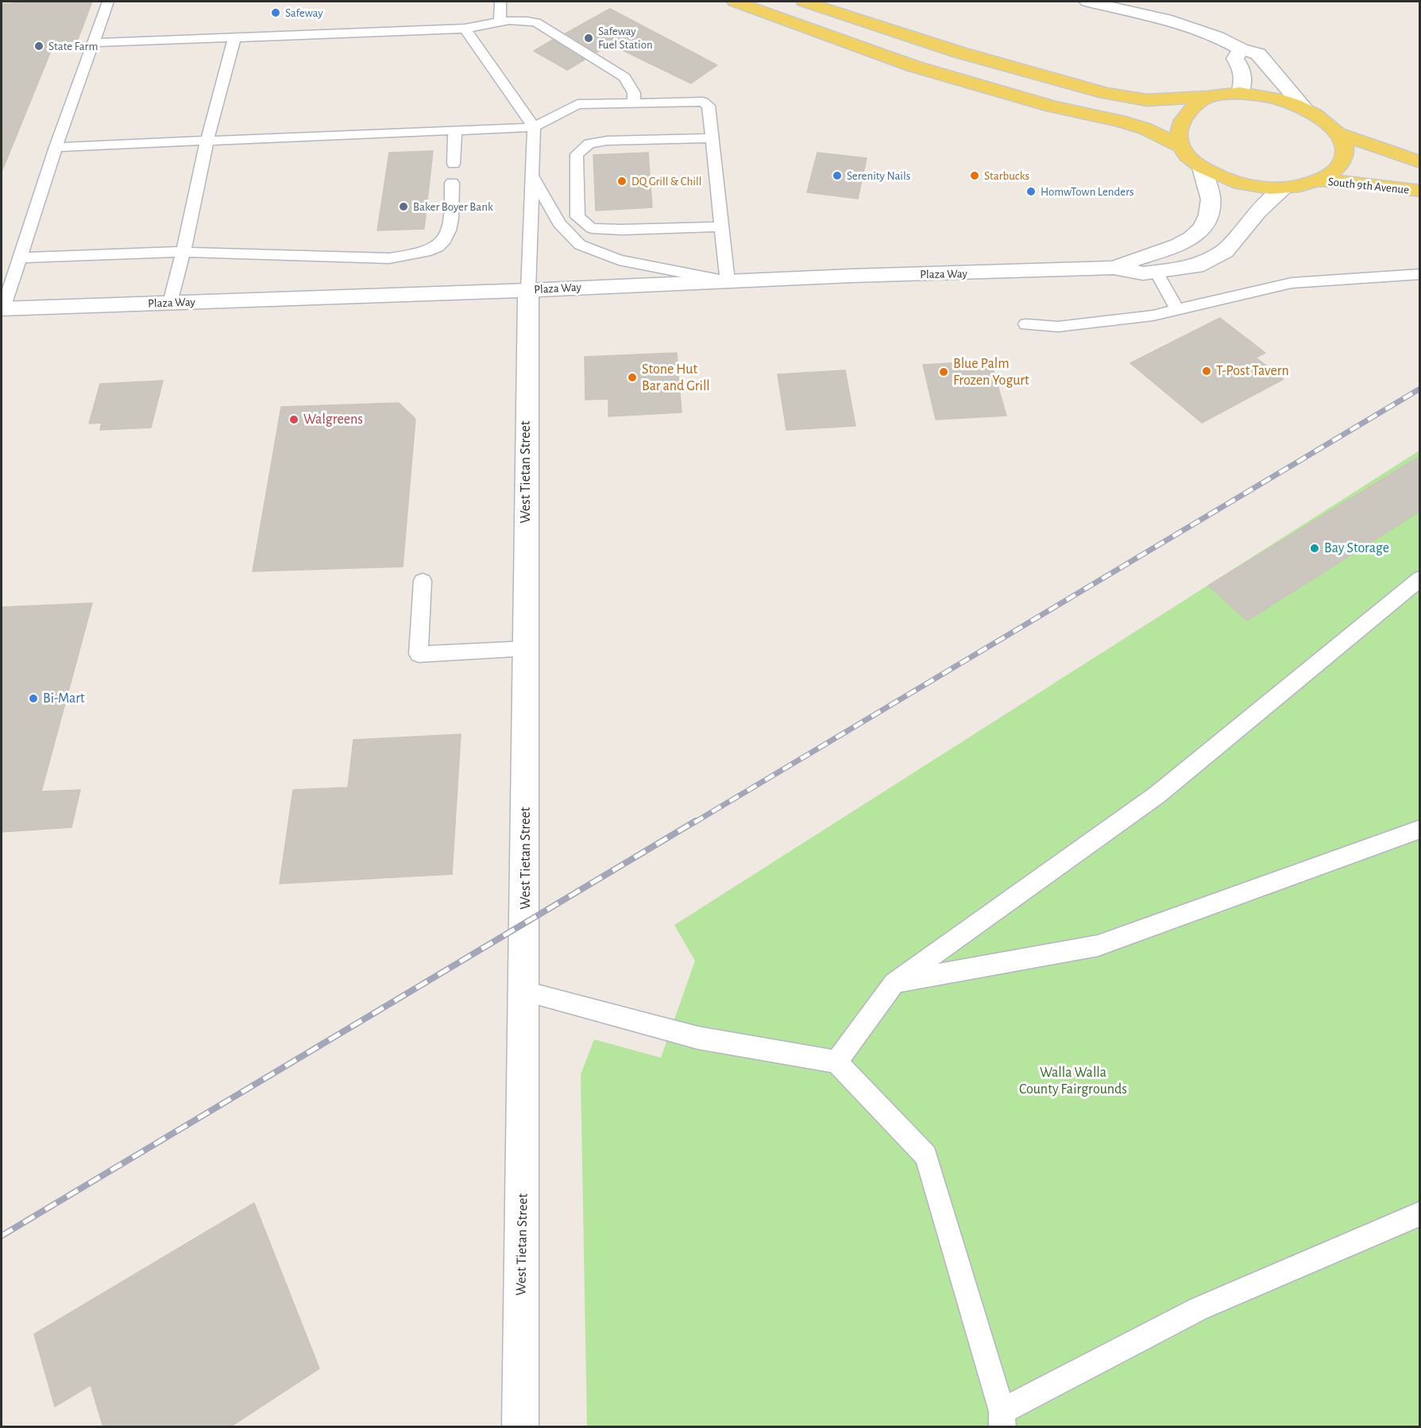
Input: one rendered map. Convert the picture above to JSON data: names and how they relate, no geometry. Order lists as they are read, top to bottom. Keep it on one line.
{"streets":{"main road":["South 9th Avenue","Plaza Way","West Tietan Street"]},"crossings":[["South 9th Avenue","Plaza Way"],["Plaza Way","West Tietan Street"]],"parks":["Walla Walla County Fairgrounds"],"places":["Safeway","Safeway Fuel Station","State Farm","Serenity Nails","Starbucks","DQ Grill & Chill","HomwTown Lenders","Baker Boyer Bank","T-Post Tavern","Blue Palm Frozen Yogurt","Stone Hut Bar and Grill","Walgreens","Bay Storage","Bi-Mart"]}
